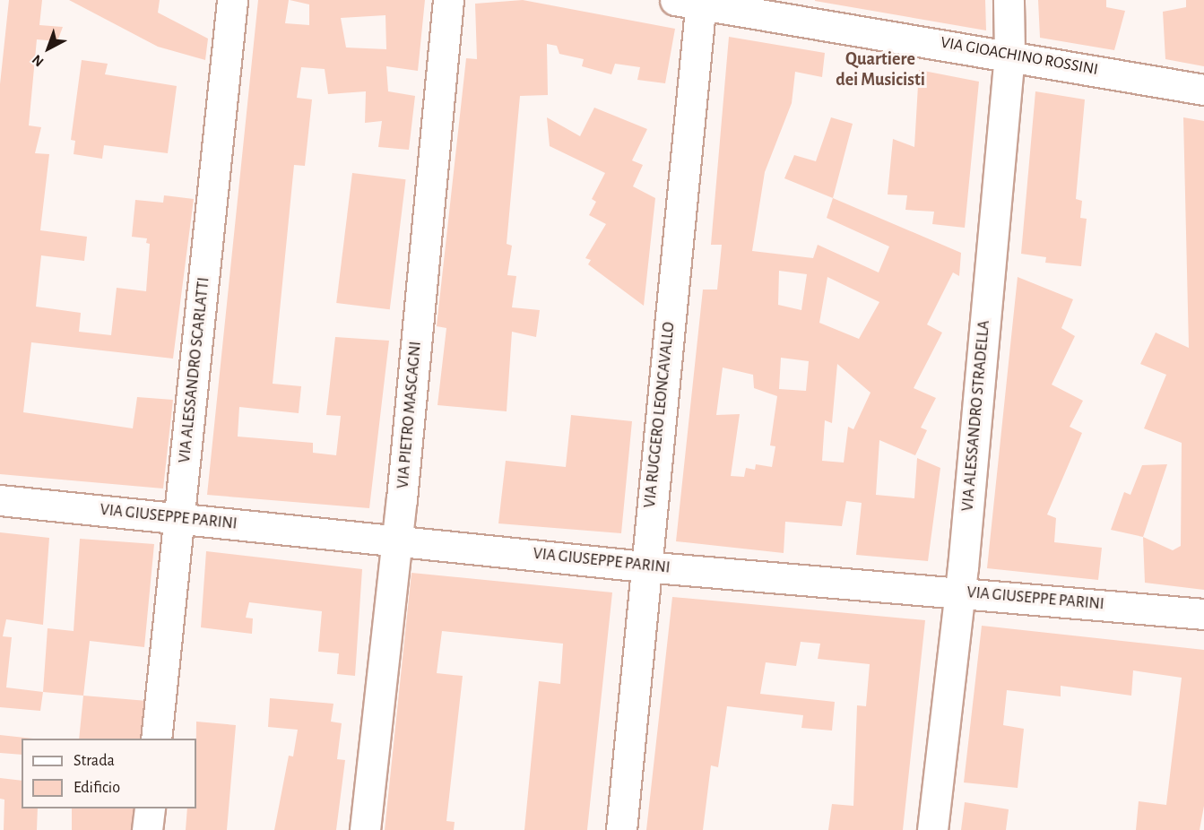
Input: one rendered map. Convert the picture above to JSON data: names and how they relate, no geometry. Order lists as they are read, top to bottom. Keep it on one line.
{"streets":{"street":["VIA GIOACHINO ROSSINI","VIA ALESSANDRO SCARLATTI","VIA PIETRO MASCAGNI","VIA RUGGERO LEONCAVALLO","VIA ALESSANDRO STRADELLA","VIA GIUSEPPE PARINI"]},"crossings":[["VIA GIOACHINO ROSSINI","VIA RUGGERO LEONCAVALLO"],["VIA GIOACHINO ROSSINI","VIA ALESSANDRO STRADELLA"],["VIA ALESSANDRO SCARLATTI","VIA GIUSEPPE PARINI"],["VIA PIETRO MASCAGNI","VIA GIUSEPPE PARINI"],["VIA RUGGERO LEONCAVALLO","VIA GIUSEPPE PARINI"],["VIA ALESSANDRO STRADELLA","VIA GIUSEPPE PARINI"]],"districts":["Quartiere dei Musicisti"],"legend":["Strada","Edificio"],"north":"bottom left"}
